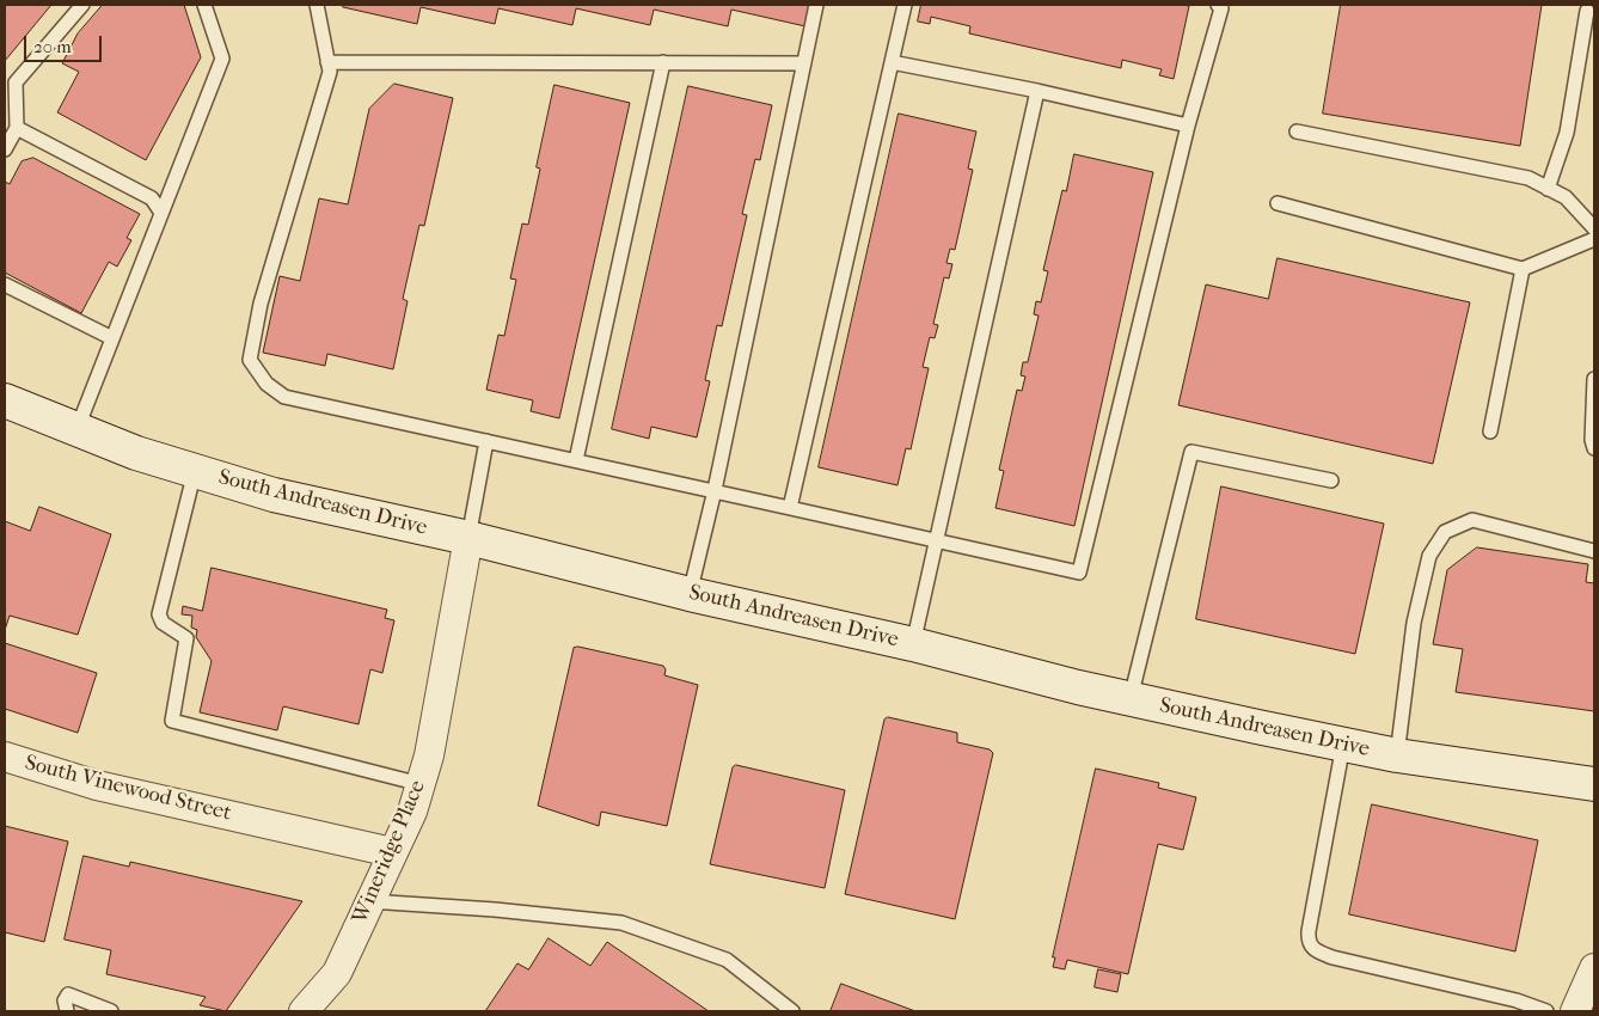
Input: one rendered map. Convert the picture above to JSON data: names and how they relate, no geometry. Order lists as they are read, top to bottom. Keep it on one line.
{"streets":{"street":["South Andreasen Drive","South Vinewood Street","Wineridge Place"]},"crossings":[["South Andreasen Drive","Wineridge Place"],["South Vinewood Street","Wineridge Place"]],"scale_bar":"20 m"}
